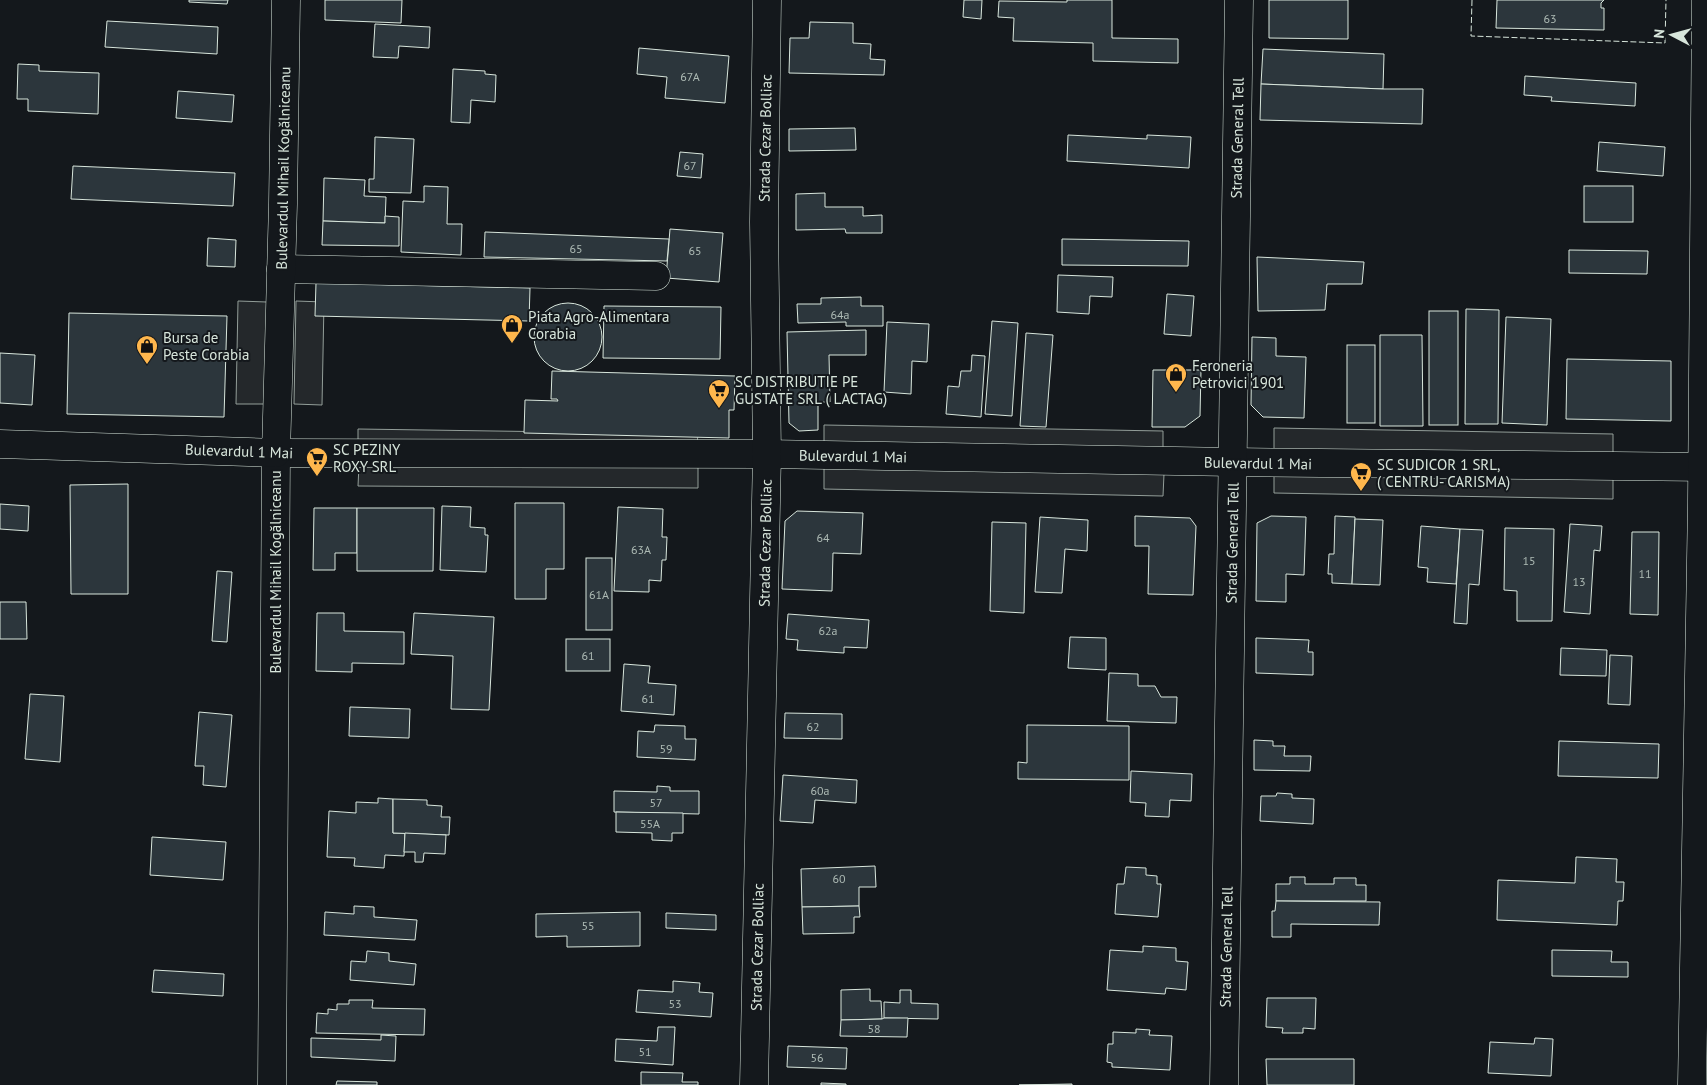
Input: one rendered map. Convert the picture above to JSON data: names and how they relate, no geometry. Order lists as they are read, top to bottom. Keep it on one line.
{"streets":{"street":["Strada Cezar Bolliac","Strada General Tell","Bulevardul Mihail Kogălniceanu","Bulevardul 1 Mai"]},"crossings":[["Strada Cezar Bolliac","Bulevardul 1 Mai"],["Strada General Tell","Bulevardul 1 Mai"],["Bulevardul Mihail Kogălniceanu","Bulevardul 1 Mai"]],"places":{"shop":["Piata Agro-Alimentara Corabia","Bursa de Peste Corabia","Feroneria Petrovici 1901"],"supermarket":["SC DISTRIBUTIE PE GUSTATE SRL ( LACTAG)","SC PEZINY ROXY SRL","SC SUDICOR 1 SRL, ( CENTRU- CARISMA)"]},"house_numbers":["63","67A","67","65","65","64a","64","63A","15","11","13","61A","62a","61","61","62","59","60a","57","55A","60","55","53","58","51","56"],"north":"left"}
